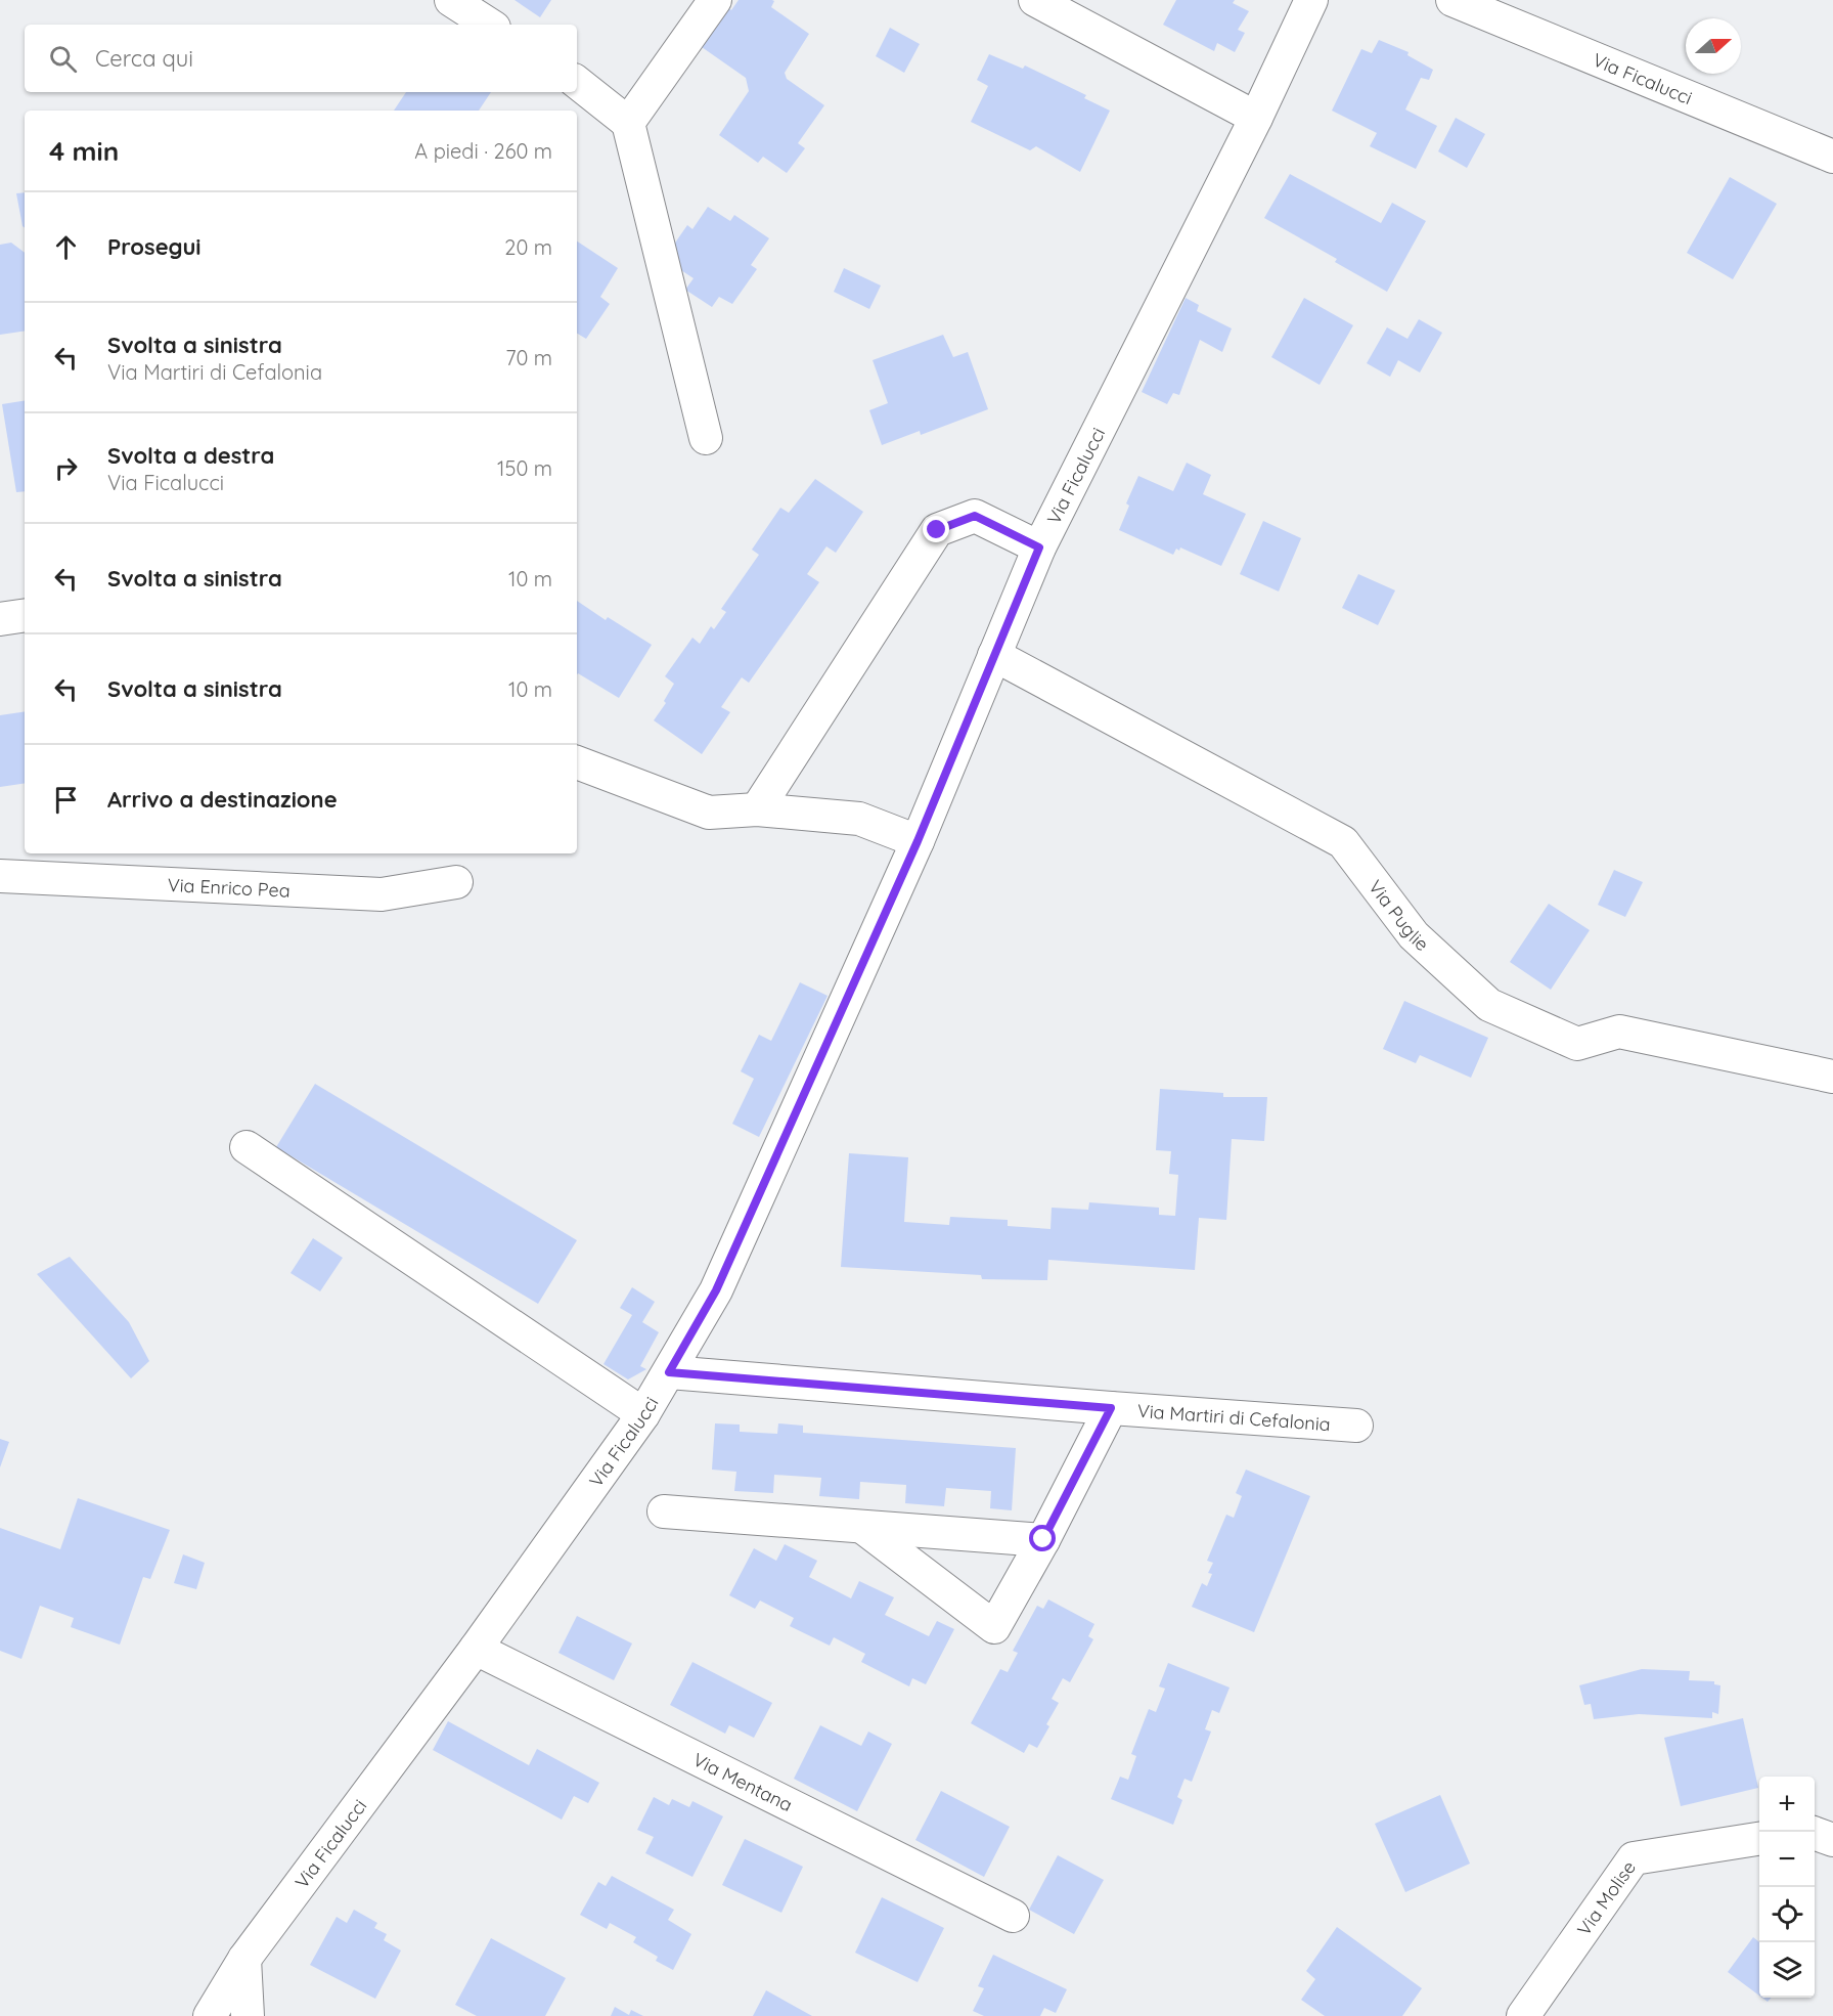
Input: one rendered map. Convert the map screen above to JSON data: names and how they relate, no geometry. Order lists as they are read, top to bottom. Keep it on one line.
{"streets":{"street":["Via Ficalucci","Via Enrico Pea","Via Puglie","Via Martiri di Cefalonia","Via Mentana","Via Molise"]},"crossings":[["Via Ficalucci","Via Puglie"],["Via Ficalucci","Via Martiri di Cefalonia"],["Via Ficalucci","Via Mentana"]],"north":"right","page":{"search":"Cerca qui","heading":["4 min","A piedi · 260 m"],"list":[["Prosegui","20 m"],["Svolta a sinistra","Via Martiri di Cefalonia","70 m"],["Svolta a destra","Via Ficalucci","150 m"],["Svolta a sinistra","10 m"],["Svolta a sinistra","10 m"],"Arrivo a destinazione"],"map_buttons":["+","−"]}}
